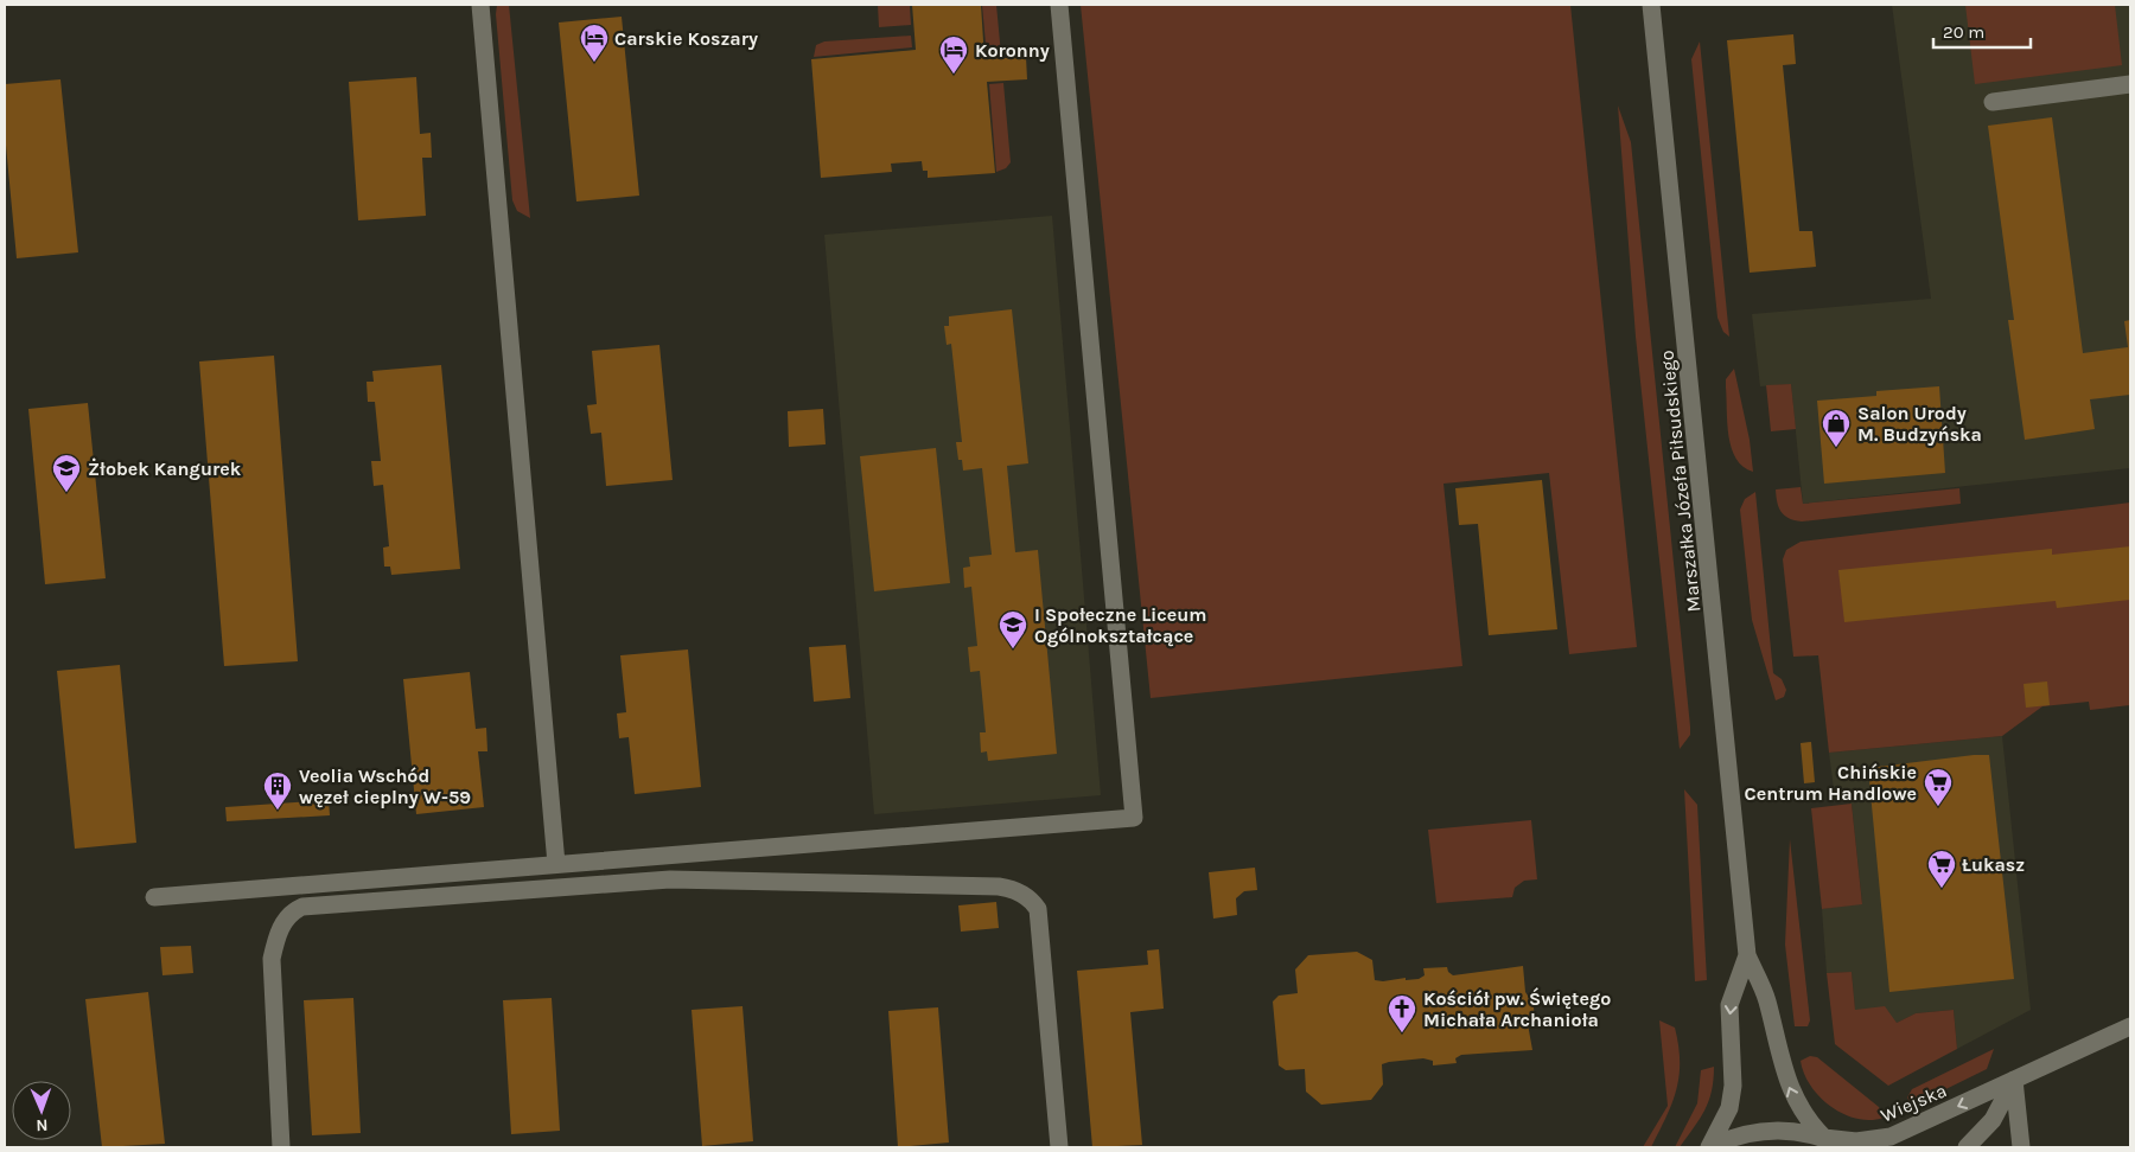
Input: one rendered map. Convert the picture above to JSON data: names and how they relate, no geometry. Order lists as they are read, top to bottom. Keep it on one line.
{"streets":{"street":["Marszałka Józefa Piłsudskiego","Wiejska"]},"crossings":[["Marszałka Józefa Piłsudskiego","Wiejska"]],"one_way":["Wiejska"],"places":{"hotel":["Carskie Koszary","Koronny"],"shop":["Salon Urody M. Budzyńska"],"school or university":["Żłobek Kangurek","I Społeczne Liceum Ogólnokształcące"],"supermarket":["Chińskie Centrum Handlowe","Łukasz"],"building":["Veolia Wschód węzeł cieplny W-59"],"church":["Kościół pw. Świętego Michała Archanioła"]},"scale_bar":"20 m","north":"bottom"}
